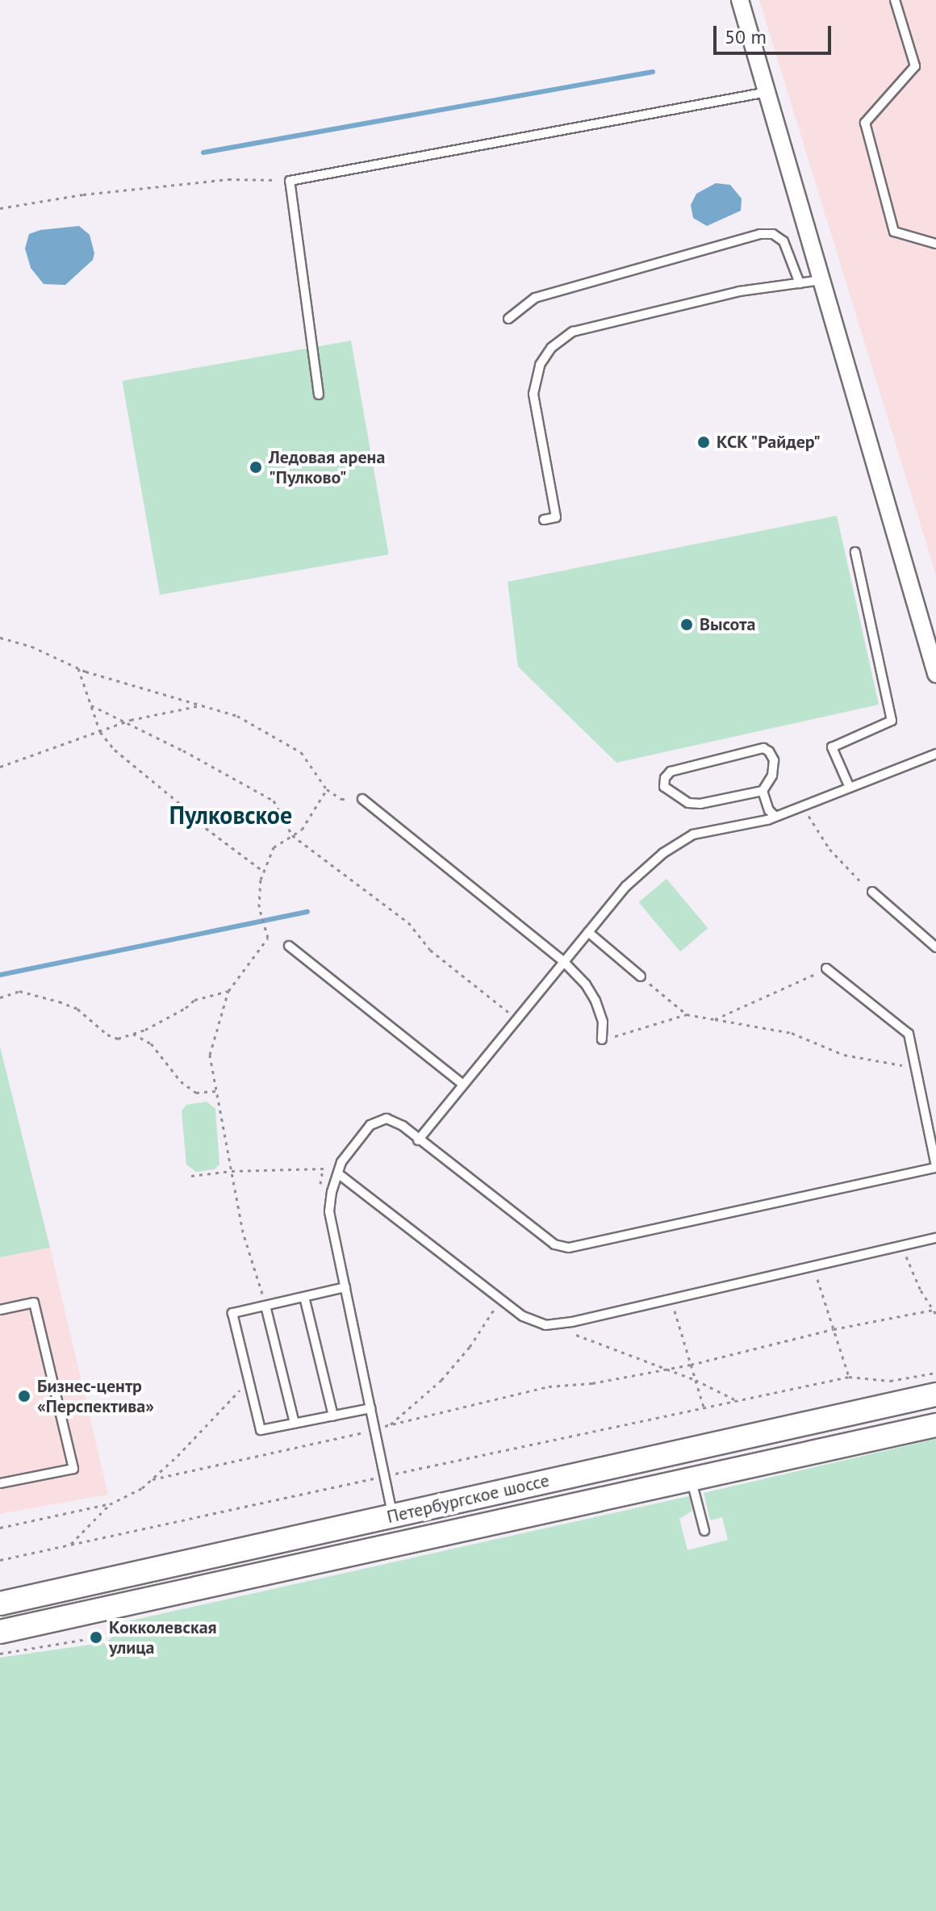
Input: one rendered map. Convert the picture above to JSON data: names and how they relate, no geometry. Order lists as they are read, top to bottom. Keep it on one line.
{"streets":{"main road":["Петербургское шоссе"]},"districts":["Пулковское"],"places":["КСК \"Райдер\"","Ледовая арена \"Пулково\"","Высота","Бизнес-центр «Перспектива»","Кокколевская улица"],"scale_bar":"50 m"}
